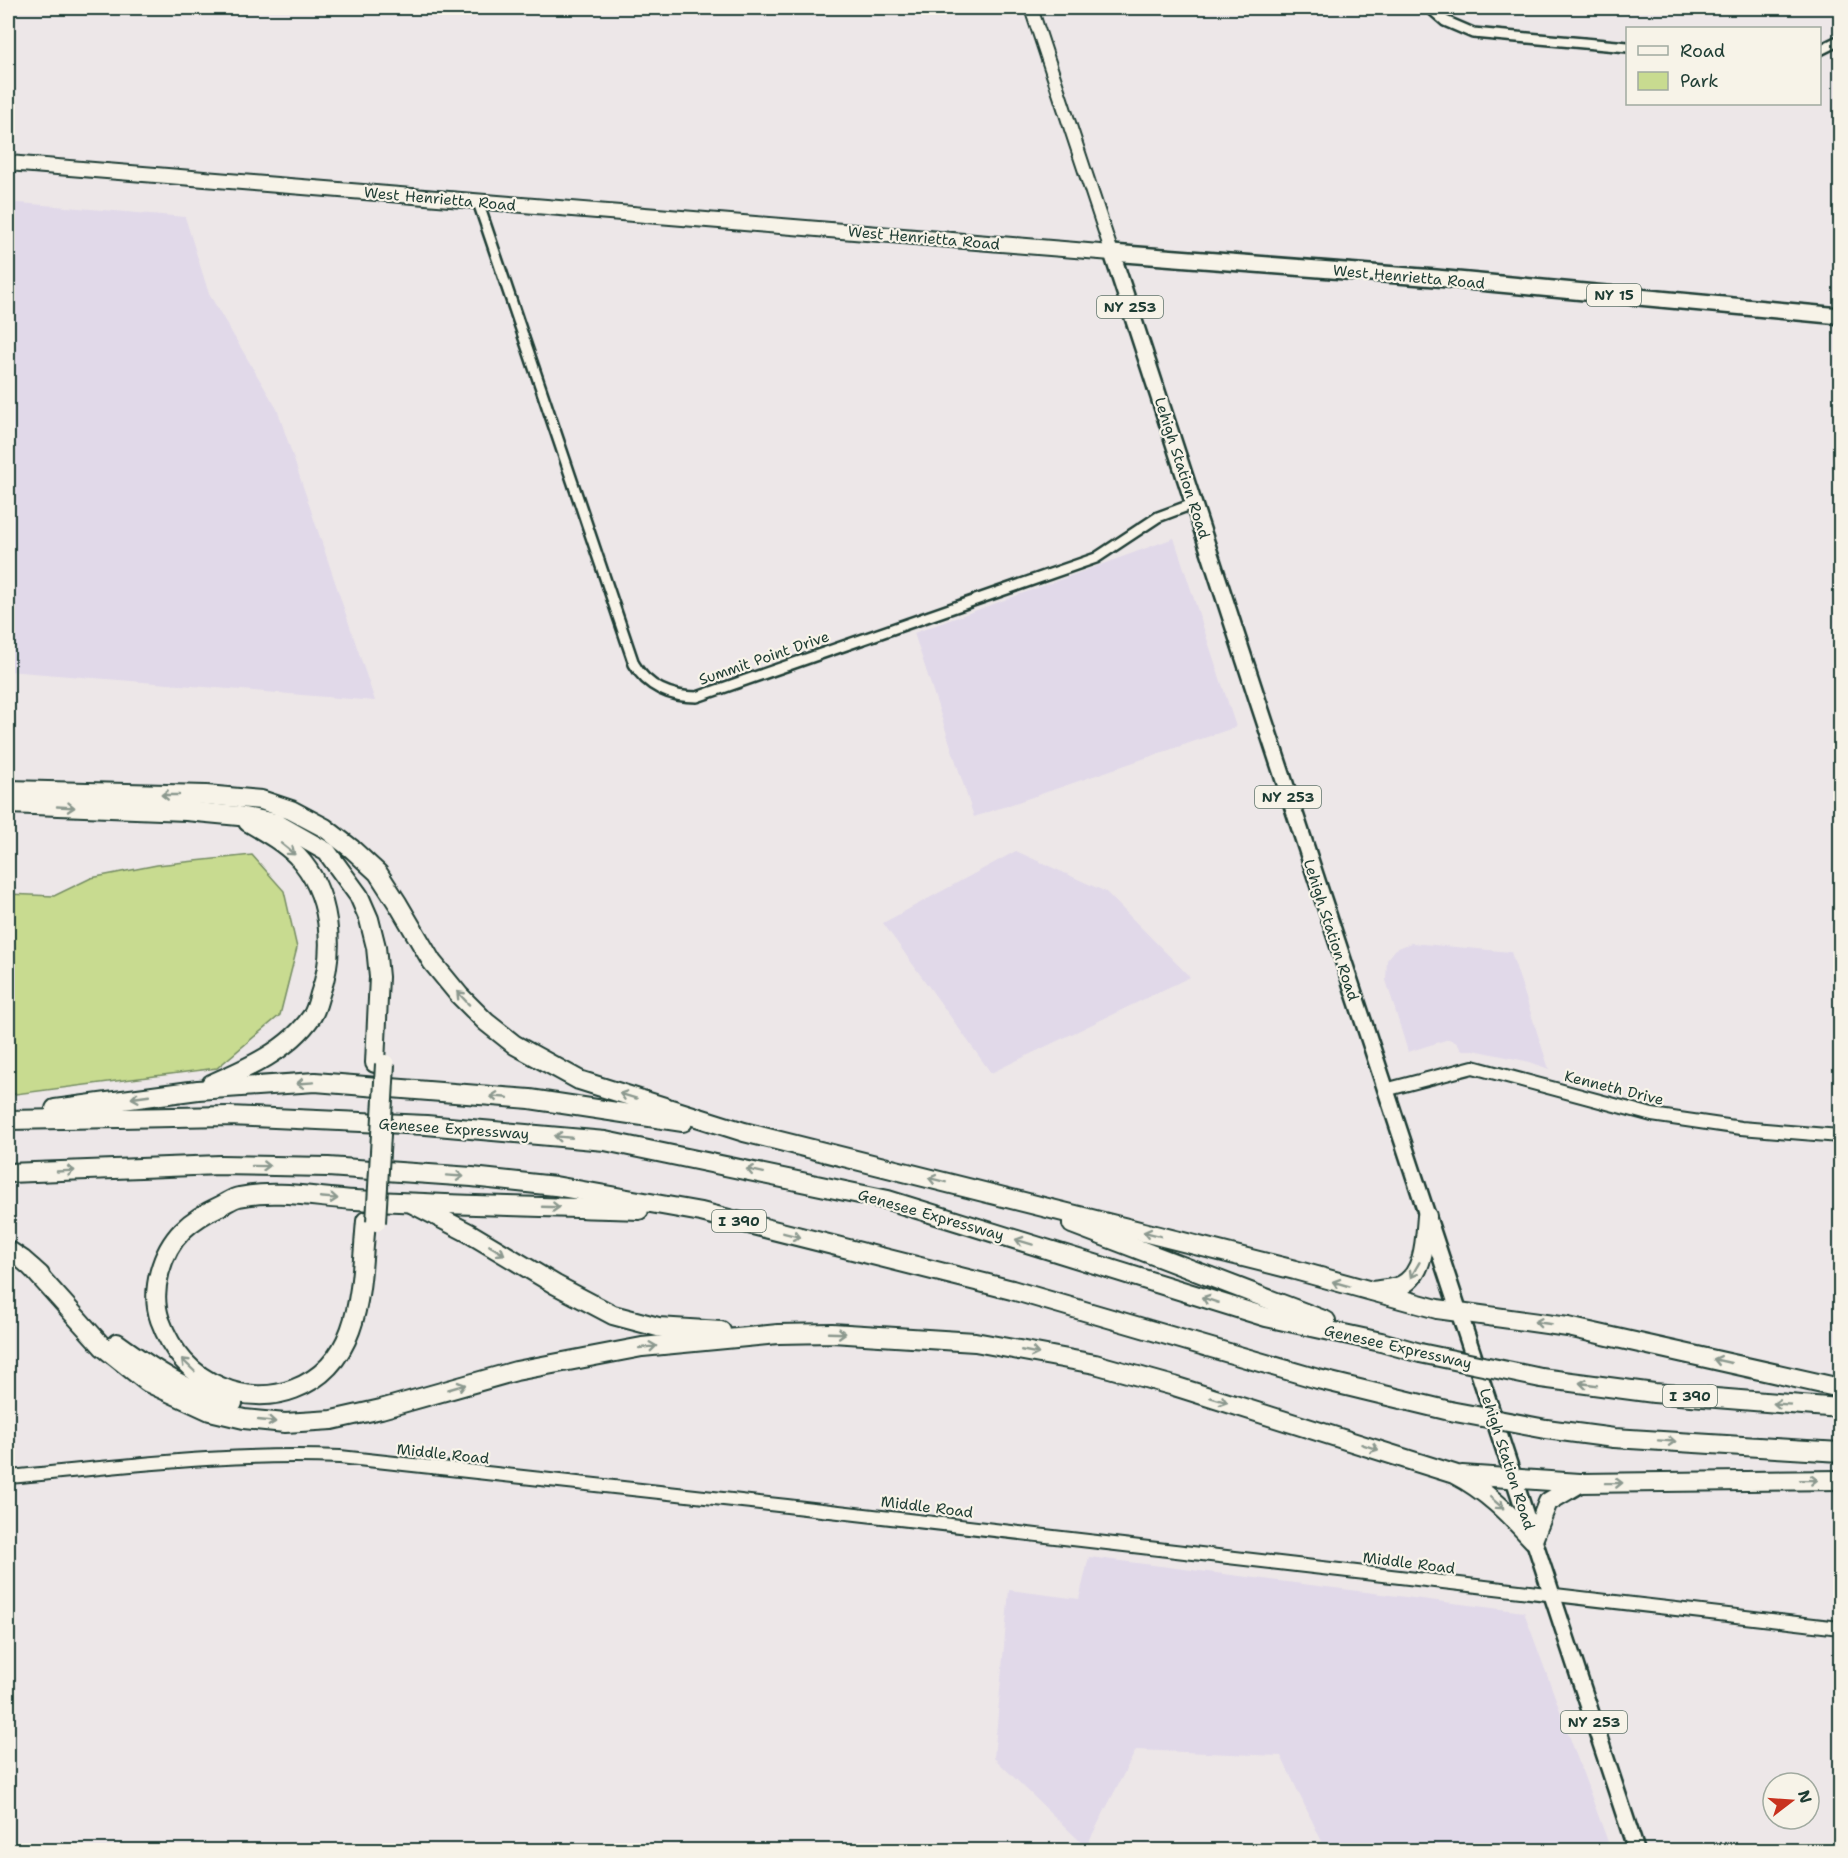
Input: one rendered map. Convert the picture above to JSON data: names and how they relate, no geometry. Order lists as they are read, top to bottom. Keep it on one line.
{"streets":{"highway":["Genesee Expressway","I 390"],"main road":["West Henrietta Road","NY 15","NY 253","Lehigh Station Road"],"street":["Summit Point Drive","Kenneth Drive","Middle Road"]},"crossings":[["West Henrietta Road","Lehigh Station Road"],["West Henrietta Road","Summit Point Drive"],["Lehigh Station Road","Summit Point Drive"],["Lehigh Station Road","Kenneth Drive"],["Lehigh Station Road","Middle Road"]],"legend":["Road","Park"],"north":"right"}
